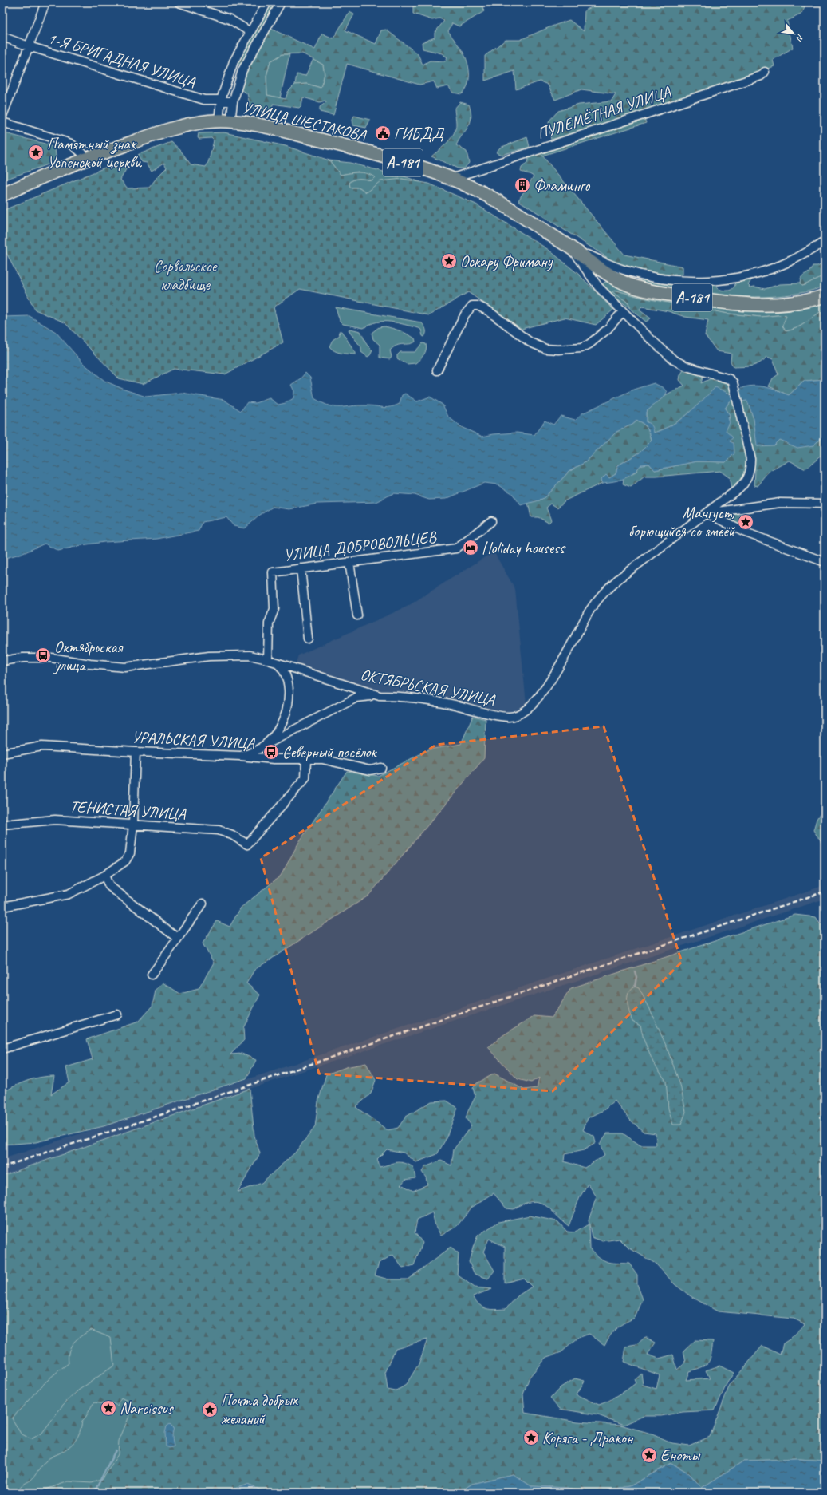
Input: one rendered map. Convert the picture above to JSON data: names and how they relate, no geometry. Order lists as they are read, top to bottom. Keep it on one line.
{"streets":{"main road":["УЛИЦА ШЕСТАКОВА","А-181"],"street":["1-Я БРИГАДНАЯ УЛИЦА","ПУЛЕМЁТНАЯ УЛИЦА","УЛИЦА ДОБРОВОЛЬЦЕВ","ОКТЯБРЬСКАЯ УЛИЦА","УРАЛЬСКАЯ УЛИЦА","ТЕНИСТАЯ УЛИЦА"]},"crossings":[["ПУЛЕМЁТНАЯ УЛИЦА","УЛИЦА ШЕСТАКОВА"],["УЛИЦА ШЕСТАКОВА","А-181"],["УЛИЦА ДОБРОВОЛЬЦЕВ","ОКТЯБРЬСКАЯ УЛИЦА"],["УРАЛЬСКАЯ УЛИЦА","ТЕНИСТАЯ УЛИЦА"]],"parks":["Сорвальское кладбище"],"places":{"public building":["ГИБДД"],"place":["Памятный знак Успенской церкви","Оскару Фриману","Мангуст, борющийся со змеёй","Narcissus","Почта добрых желаний","Коряга - Дракон","Еноты"],"building":["Фламинго"],"hotel":["Holiday housess"],"bus stop":["Октябрьская улица","Северный посёлок"]},"north":"bottom right"}
